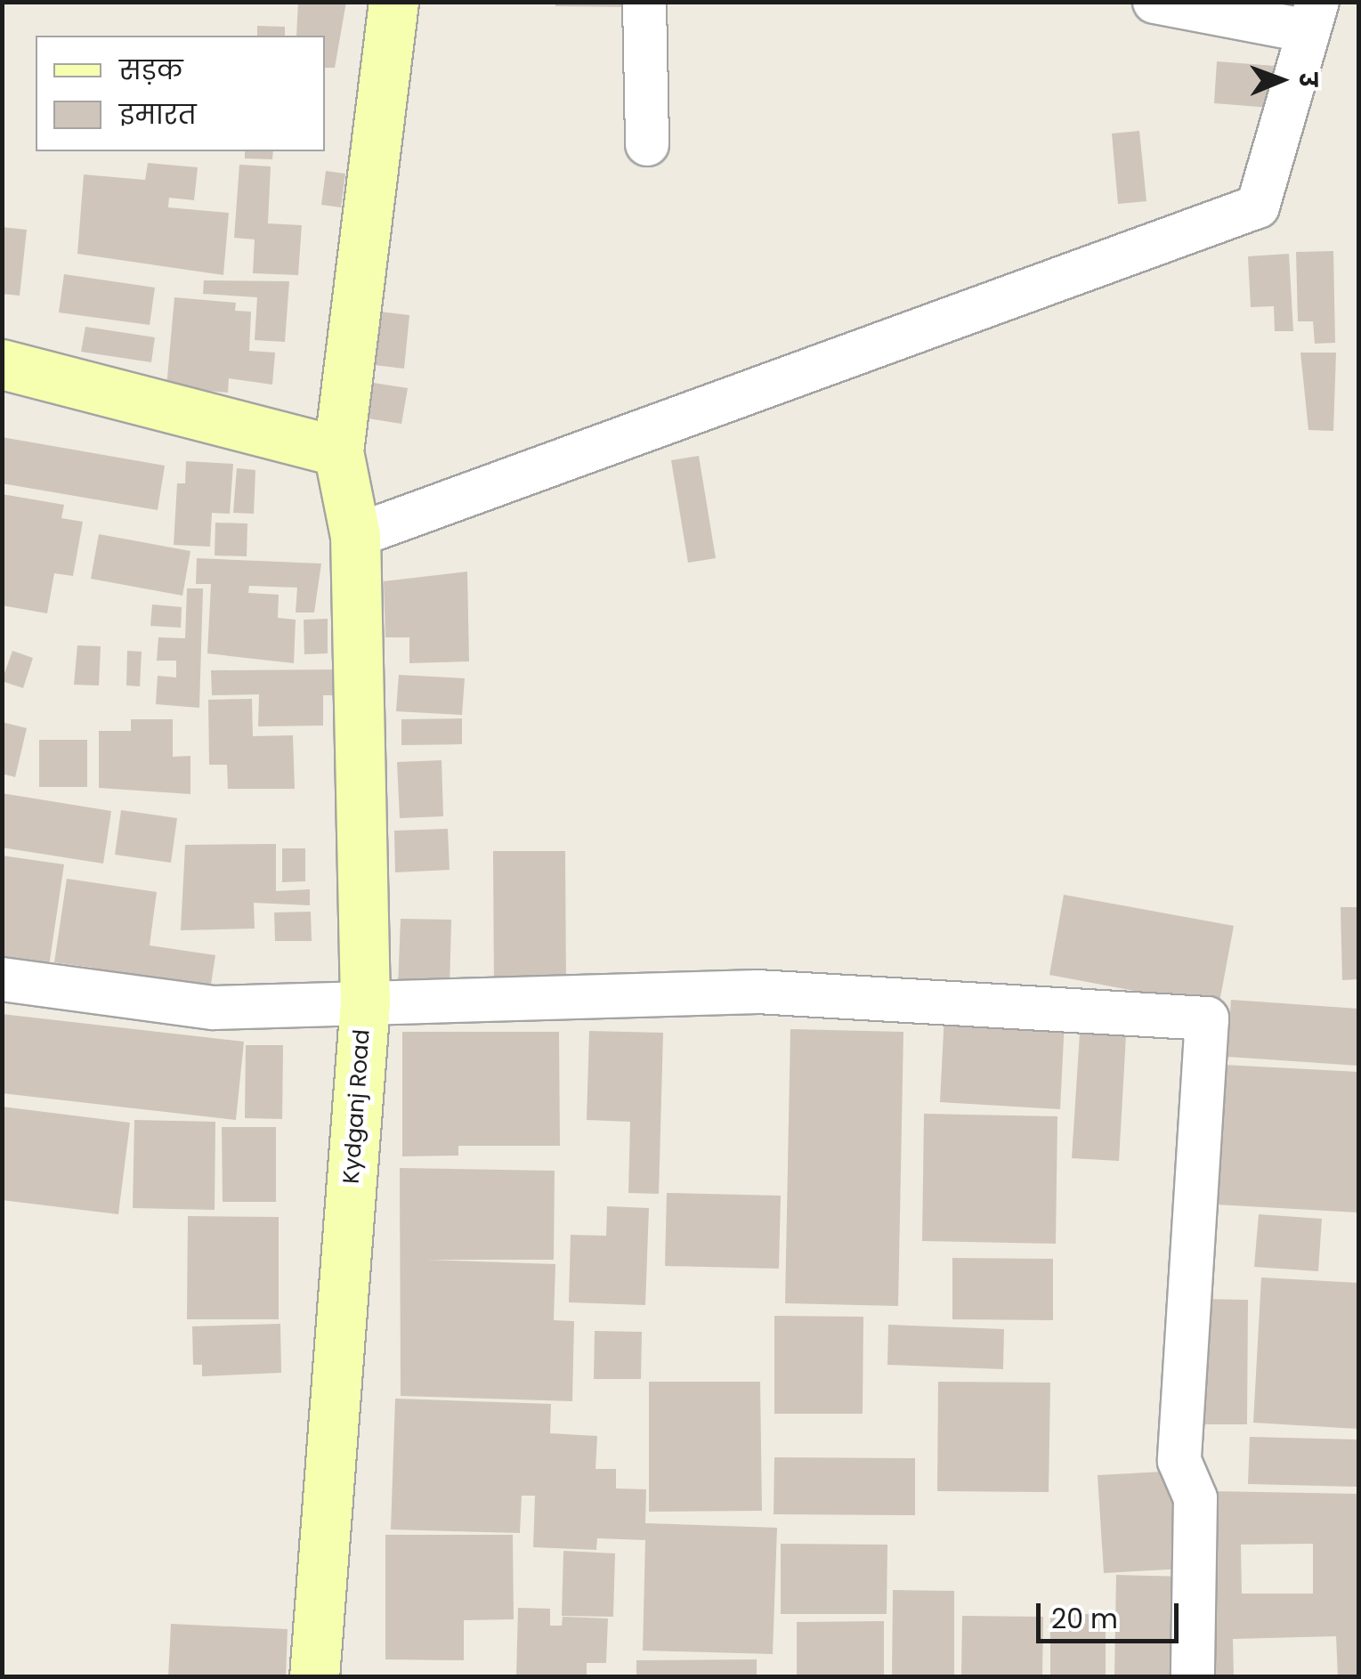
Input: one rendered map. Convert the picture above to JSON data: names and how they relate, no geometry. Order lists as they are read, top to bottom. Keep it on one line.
{"streets":{"main road":["Kydganj Road"]},"legend":["सड़क","इमारत"],"scale_bar":"20 m","north":"right"}
